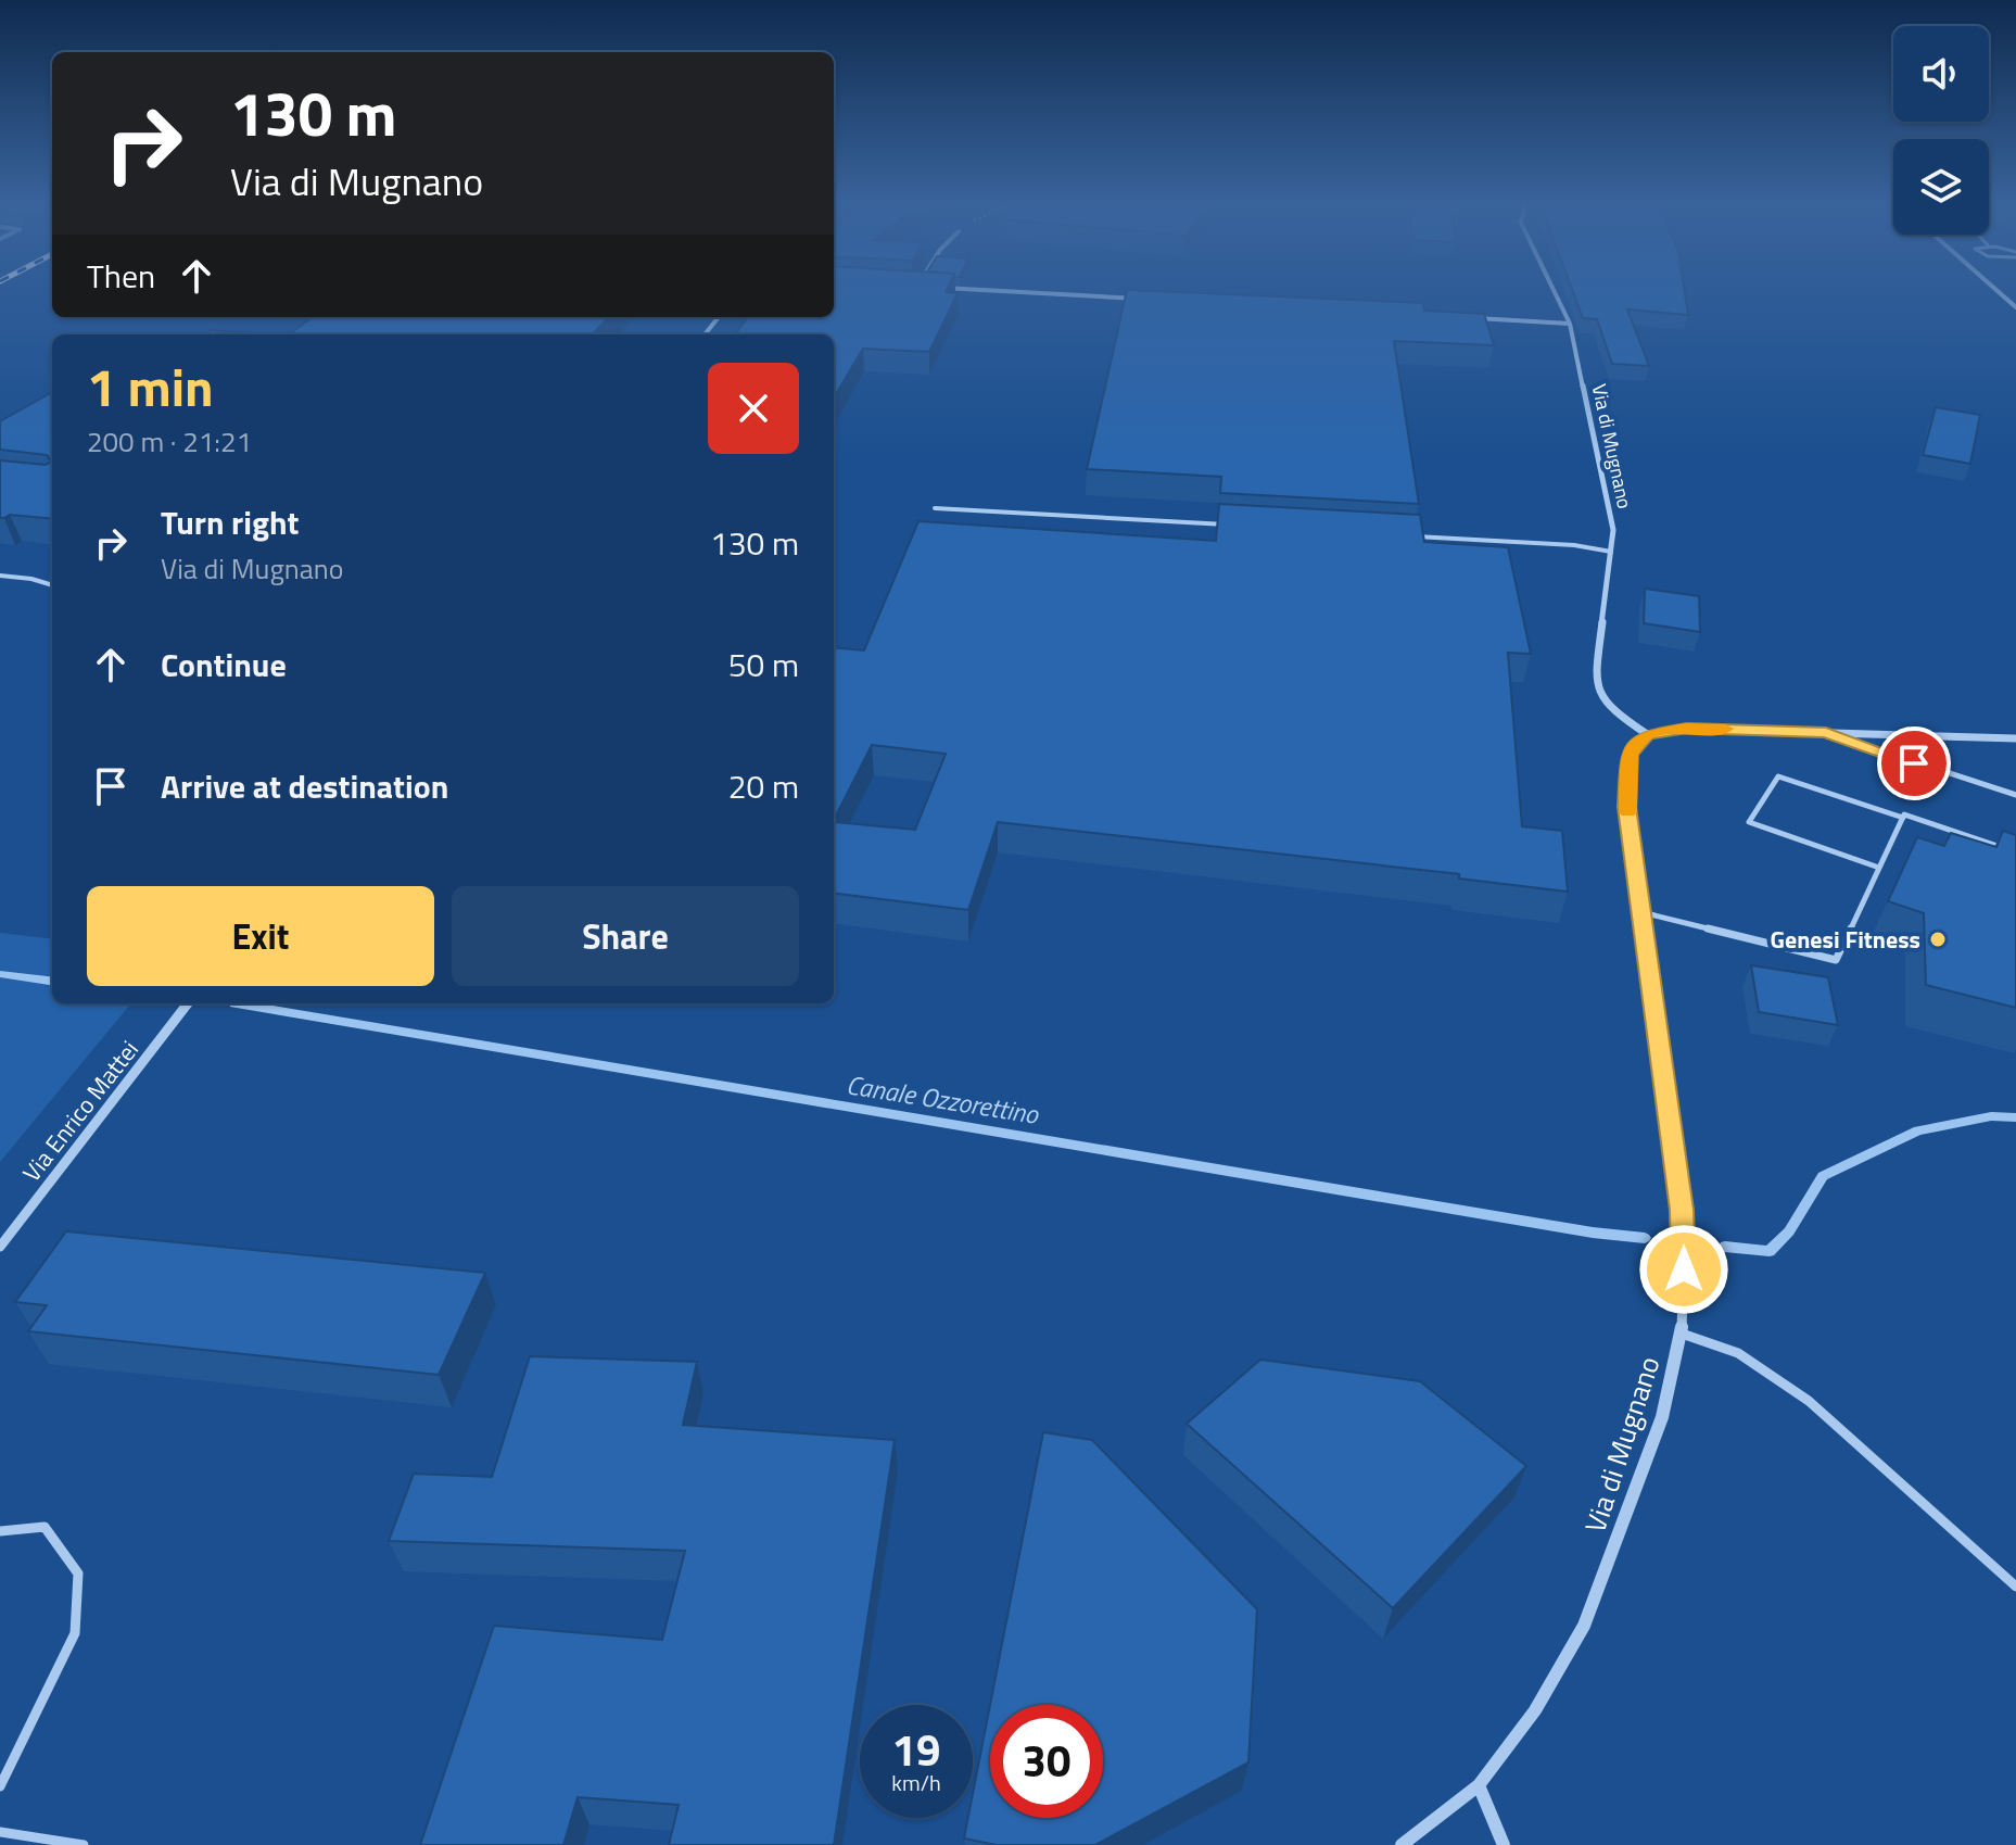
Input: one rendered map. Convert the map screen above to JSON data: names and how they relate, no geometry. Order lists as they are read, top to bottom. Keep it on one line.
{"streets":{"street":["Via di Mugnano","Via Enrico Mattei"]},"water":["Canale Ozzorettino"],"places":["Genesi Fitness"],"page":{"turn":["130 m","Via di Mugnano"],"then":"Then","heading":["1 min","200 m · 21:21"],"list":[{"name":"Turn right","note":"Via di Mugnano","value":"130 m"},{"name":"Continue","value":"50 m"},{"name":"Arrive at destination","value":"20 m"}],"buttons":["Exit","Share"],"speed":"19 km/h","limit":"30"}}
